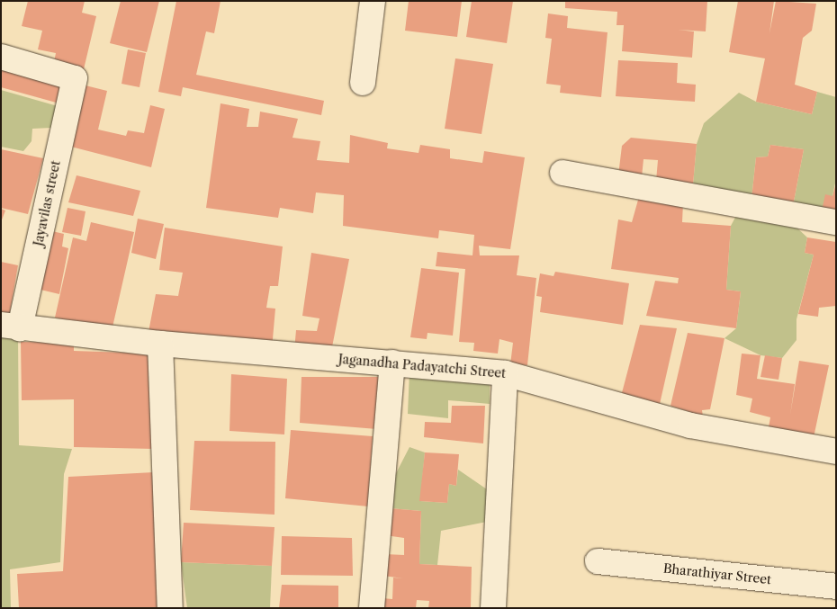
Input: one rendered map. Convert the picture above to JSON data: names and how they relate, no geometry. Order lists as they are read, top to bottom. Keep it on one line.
{"streets":{"street":["Jayavilas street","Jaganadha Padayatchi Street","Bharathiyar Street"]},"crossings":[["Jayavilas street","Jaganadha Padayatchi Street"]]}
